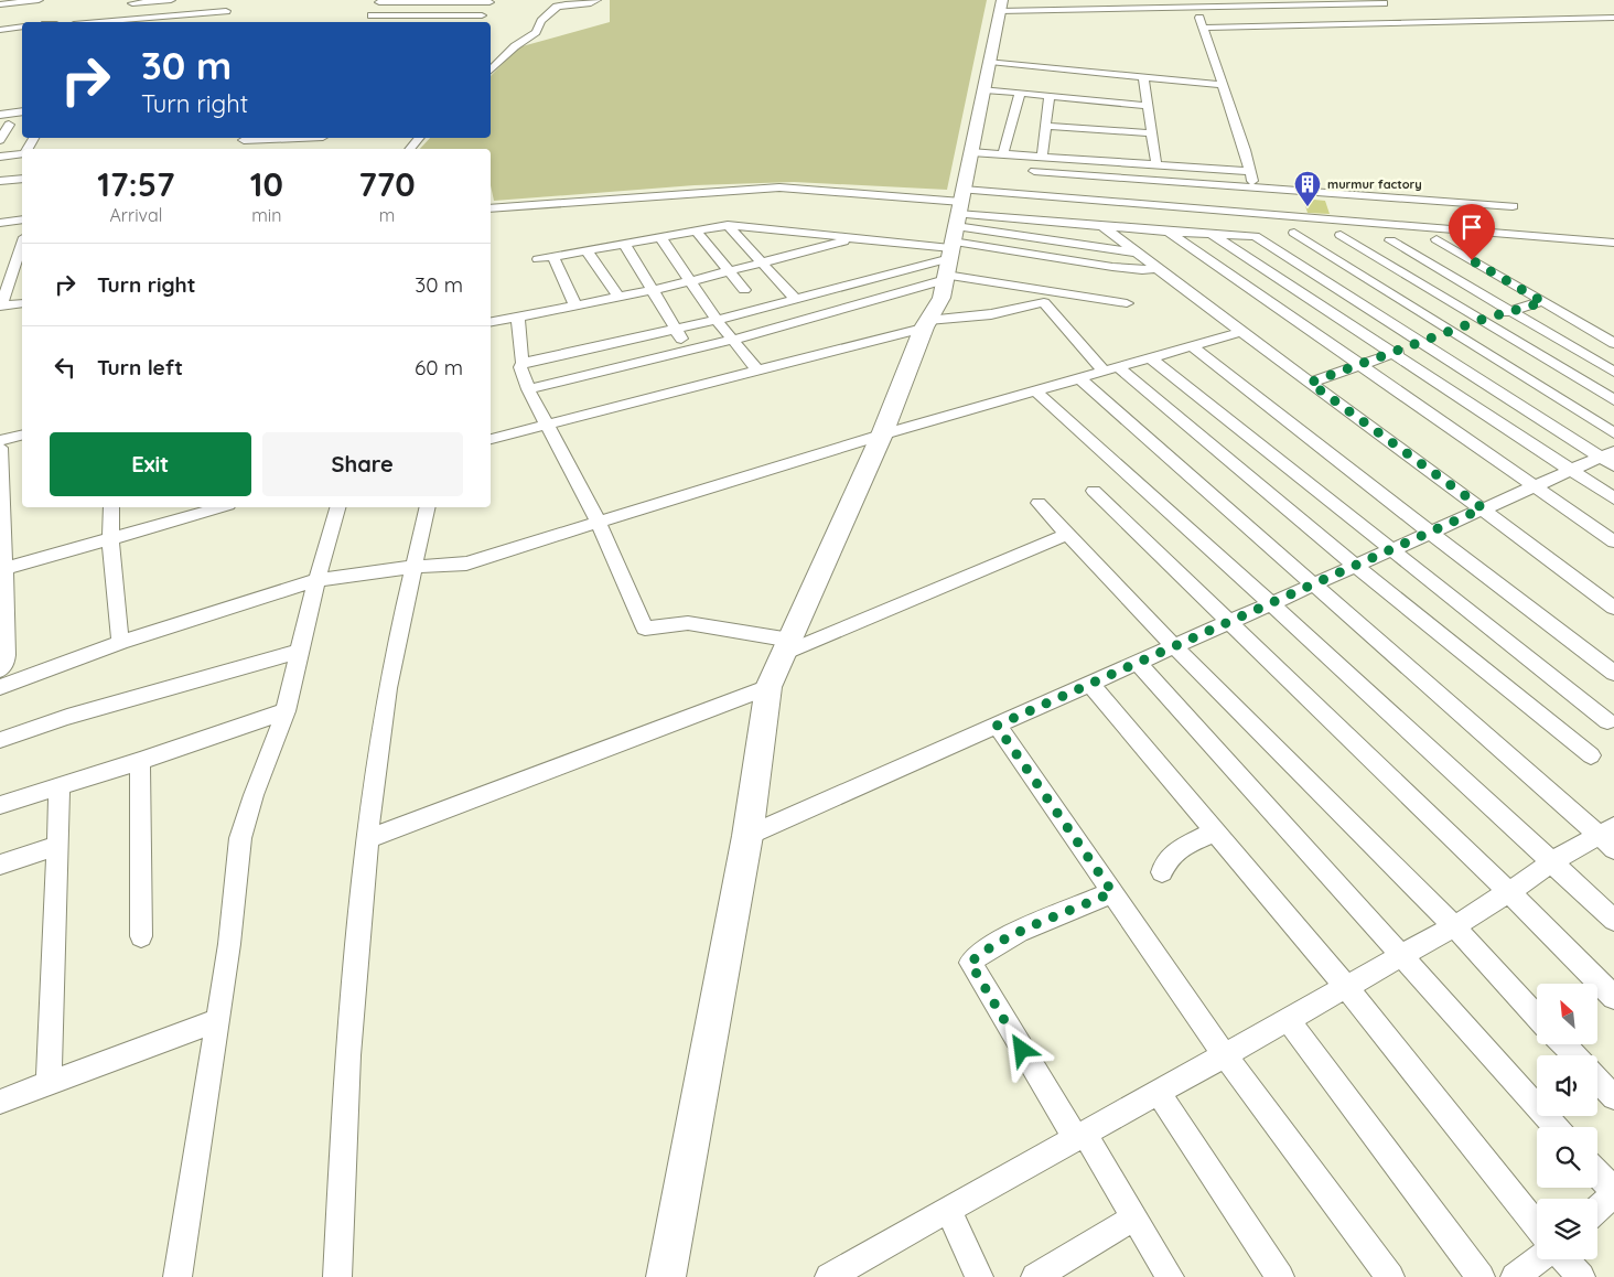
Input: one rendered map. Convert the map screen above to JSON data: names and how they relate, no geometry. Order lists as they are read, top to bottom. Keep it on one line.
{"places":{"building":["murmur factory"]},"north":"top left","page":{"turn":["30 m","Turn right"],"eta":["17:57","Arrival","10","min","770","m"],"list":[{"name":"Turn right","value":"30 m"},{"name":"Turn left","value":"60 m"}],"buttons":["Exit","Share"]}}
